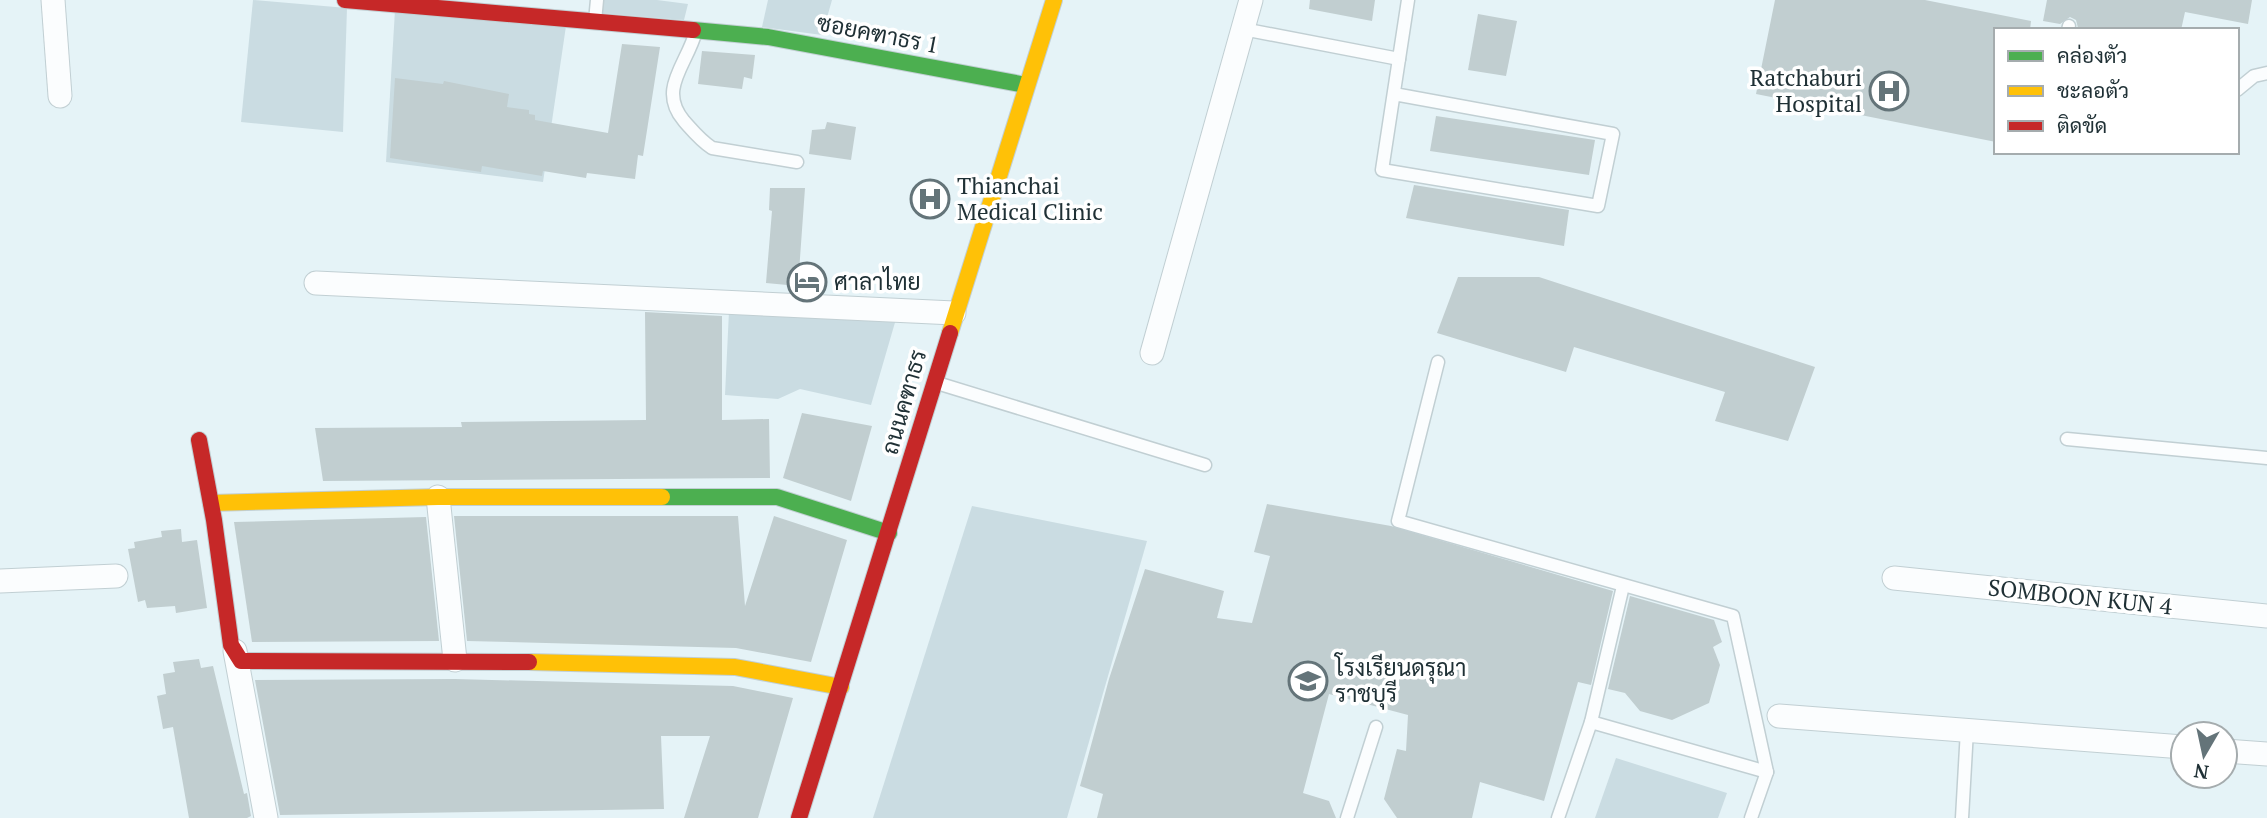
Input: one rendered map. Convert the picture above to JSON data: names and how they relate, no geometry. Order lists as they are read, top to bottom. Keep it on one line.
{"streets":{"street":["ซอยคฑาธร 1","ถนนคฑาธร","SOMBOON KUN 4"]},"crossings":[["ซอยคฑาธร 1","ถนนคฑาธร"]],"places":{"hospital":["Ratchaburi Hospital","Thianchai Medical Clinic"],"hotel":["ศาลาไทย"],"school or university":["โรงเรียนดรุณา ราชบุรี"]},"legend":["คล่องตัว","ชะลอตัว","ติดขัด"],"north":"bottom"}
